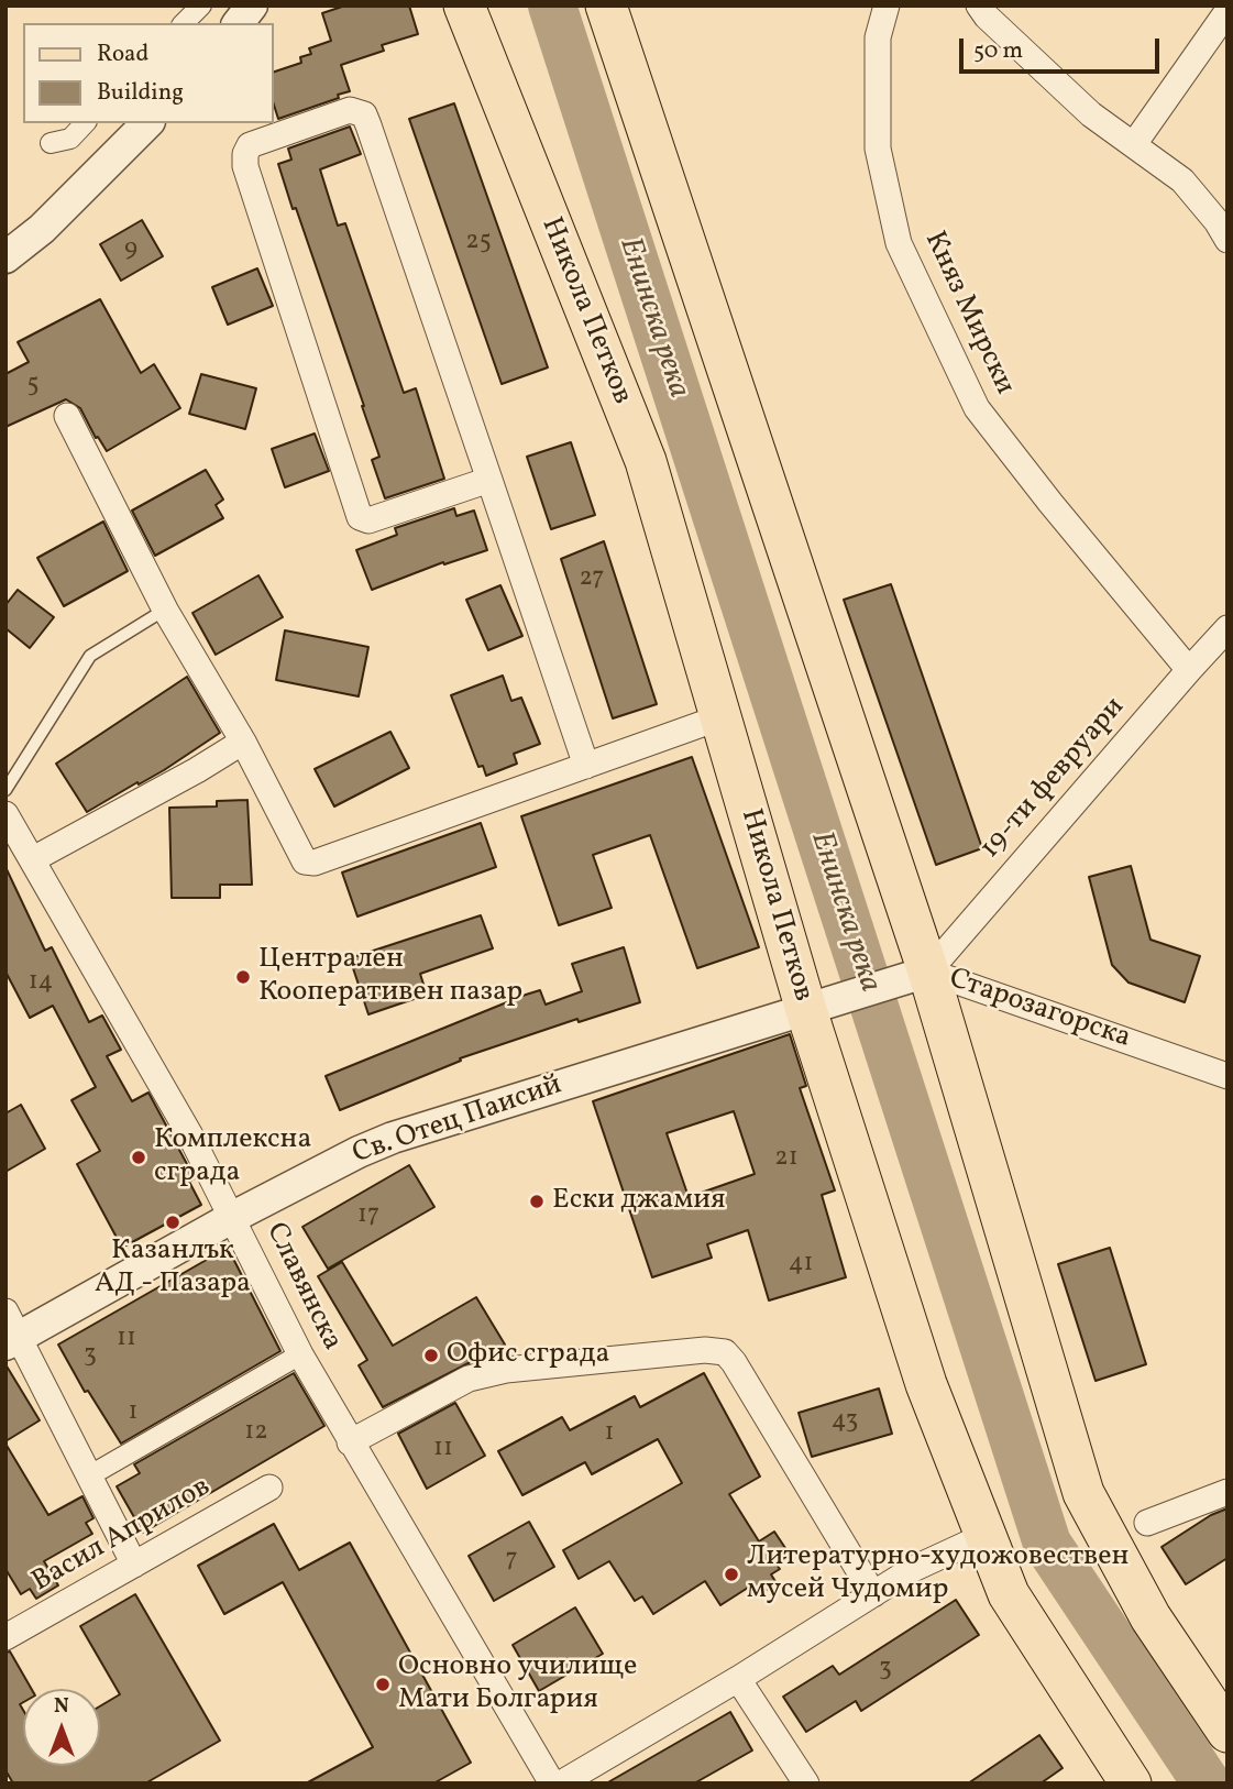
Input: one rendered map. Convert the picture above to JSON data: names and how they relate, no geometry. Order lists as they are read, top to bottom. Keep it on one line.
{"streets":{"main road":["Никола Петков"],"street":["Княз Мирски","19-ти февруари","Старозагорска","Св. Отец Паисий","Славянска","Васил Априлов"]},"crossings":[["Никола Петков","Св. Отец Паисий"],["Княз Мирски","19-ти февруари"],["19-ти февруари","Старозагорска"],["Св. Отец Паисий","Славянска"]],"water":["Енинска река"],"places":["Централен Кооперативен пазар","Комплексна сграда","Ески джамия","Казанлък АД - Пазара","Офис сграда","Литературно-художовествен мусей Чудомир","Основно училище Мати Болгария"],"house_numbers":["25","9","5","27","14","21","17","41","11","3","1","43","12","1","11","7","3"],"legend":["Road","Building"],"scale_bar":"50 m","north":"top"}
